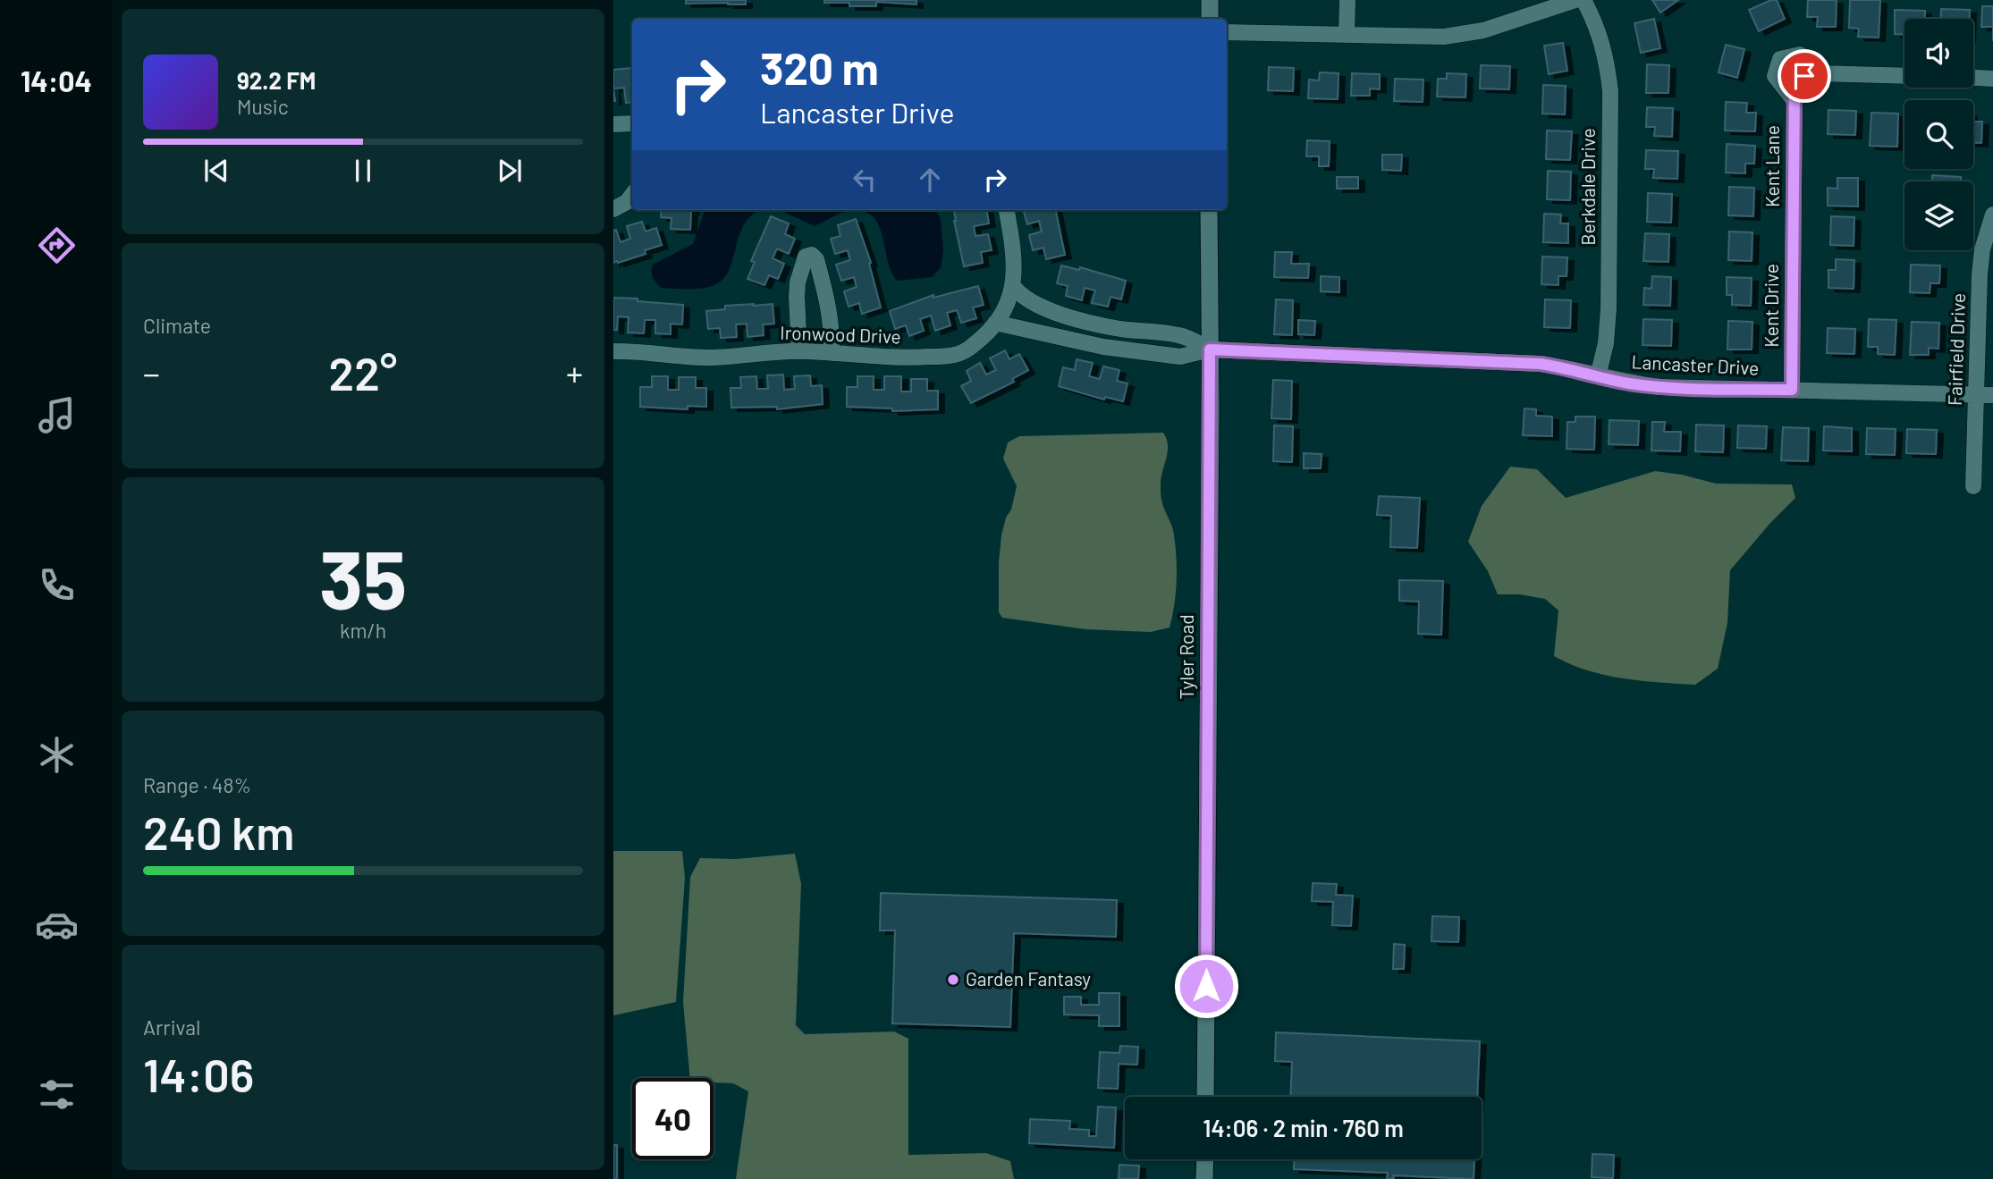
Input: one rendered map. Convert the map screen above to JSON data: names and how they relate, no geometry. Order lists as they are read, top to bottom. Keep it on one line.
{"streets":{"street":["Kent Lane","Berkdale Drive","Kent Drive","Ironwood Drive","Fairfield Drive","Lancaster Drive","Tyler Road"]},"crossings":[["Kent Lane","Kent Drive"],["Berkdale Drive","Lancaster Drive"],["Kent Drive","Lancaster Drive"],["Fairfield Drive","Lancaster Drive"],["Lancaster Drive","Tyler Road"]],"places":["Garden Fantasy"],"page":{"tabs":"14:04","turn":["320 m","Lancaster Drive"],"song":["92.2 FM","Music"],"tile":["Climate",["35","km/h"],["Range · 48%","240 km"],["Arrival","14:06"]],"heat":["−","22°","+"],"limit":"40","trip":"14:06 · 2 min · 760 m"}}
